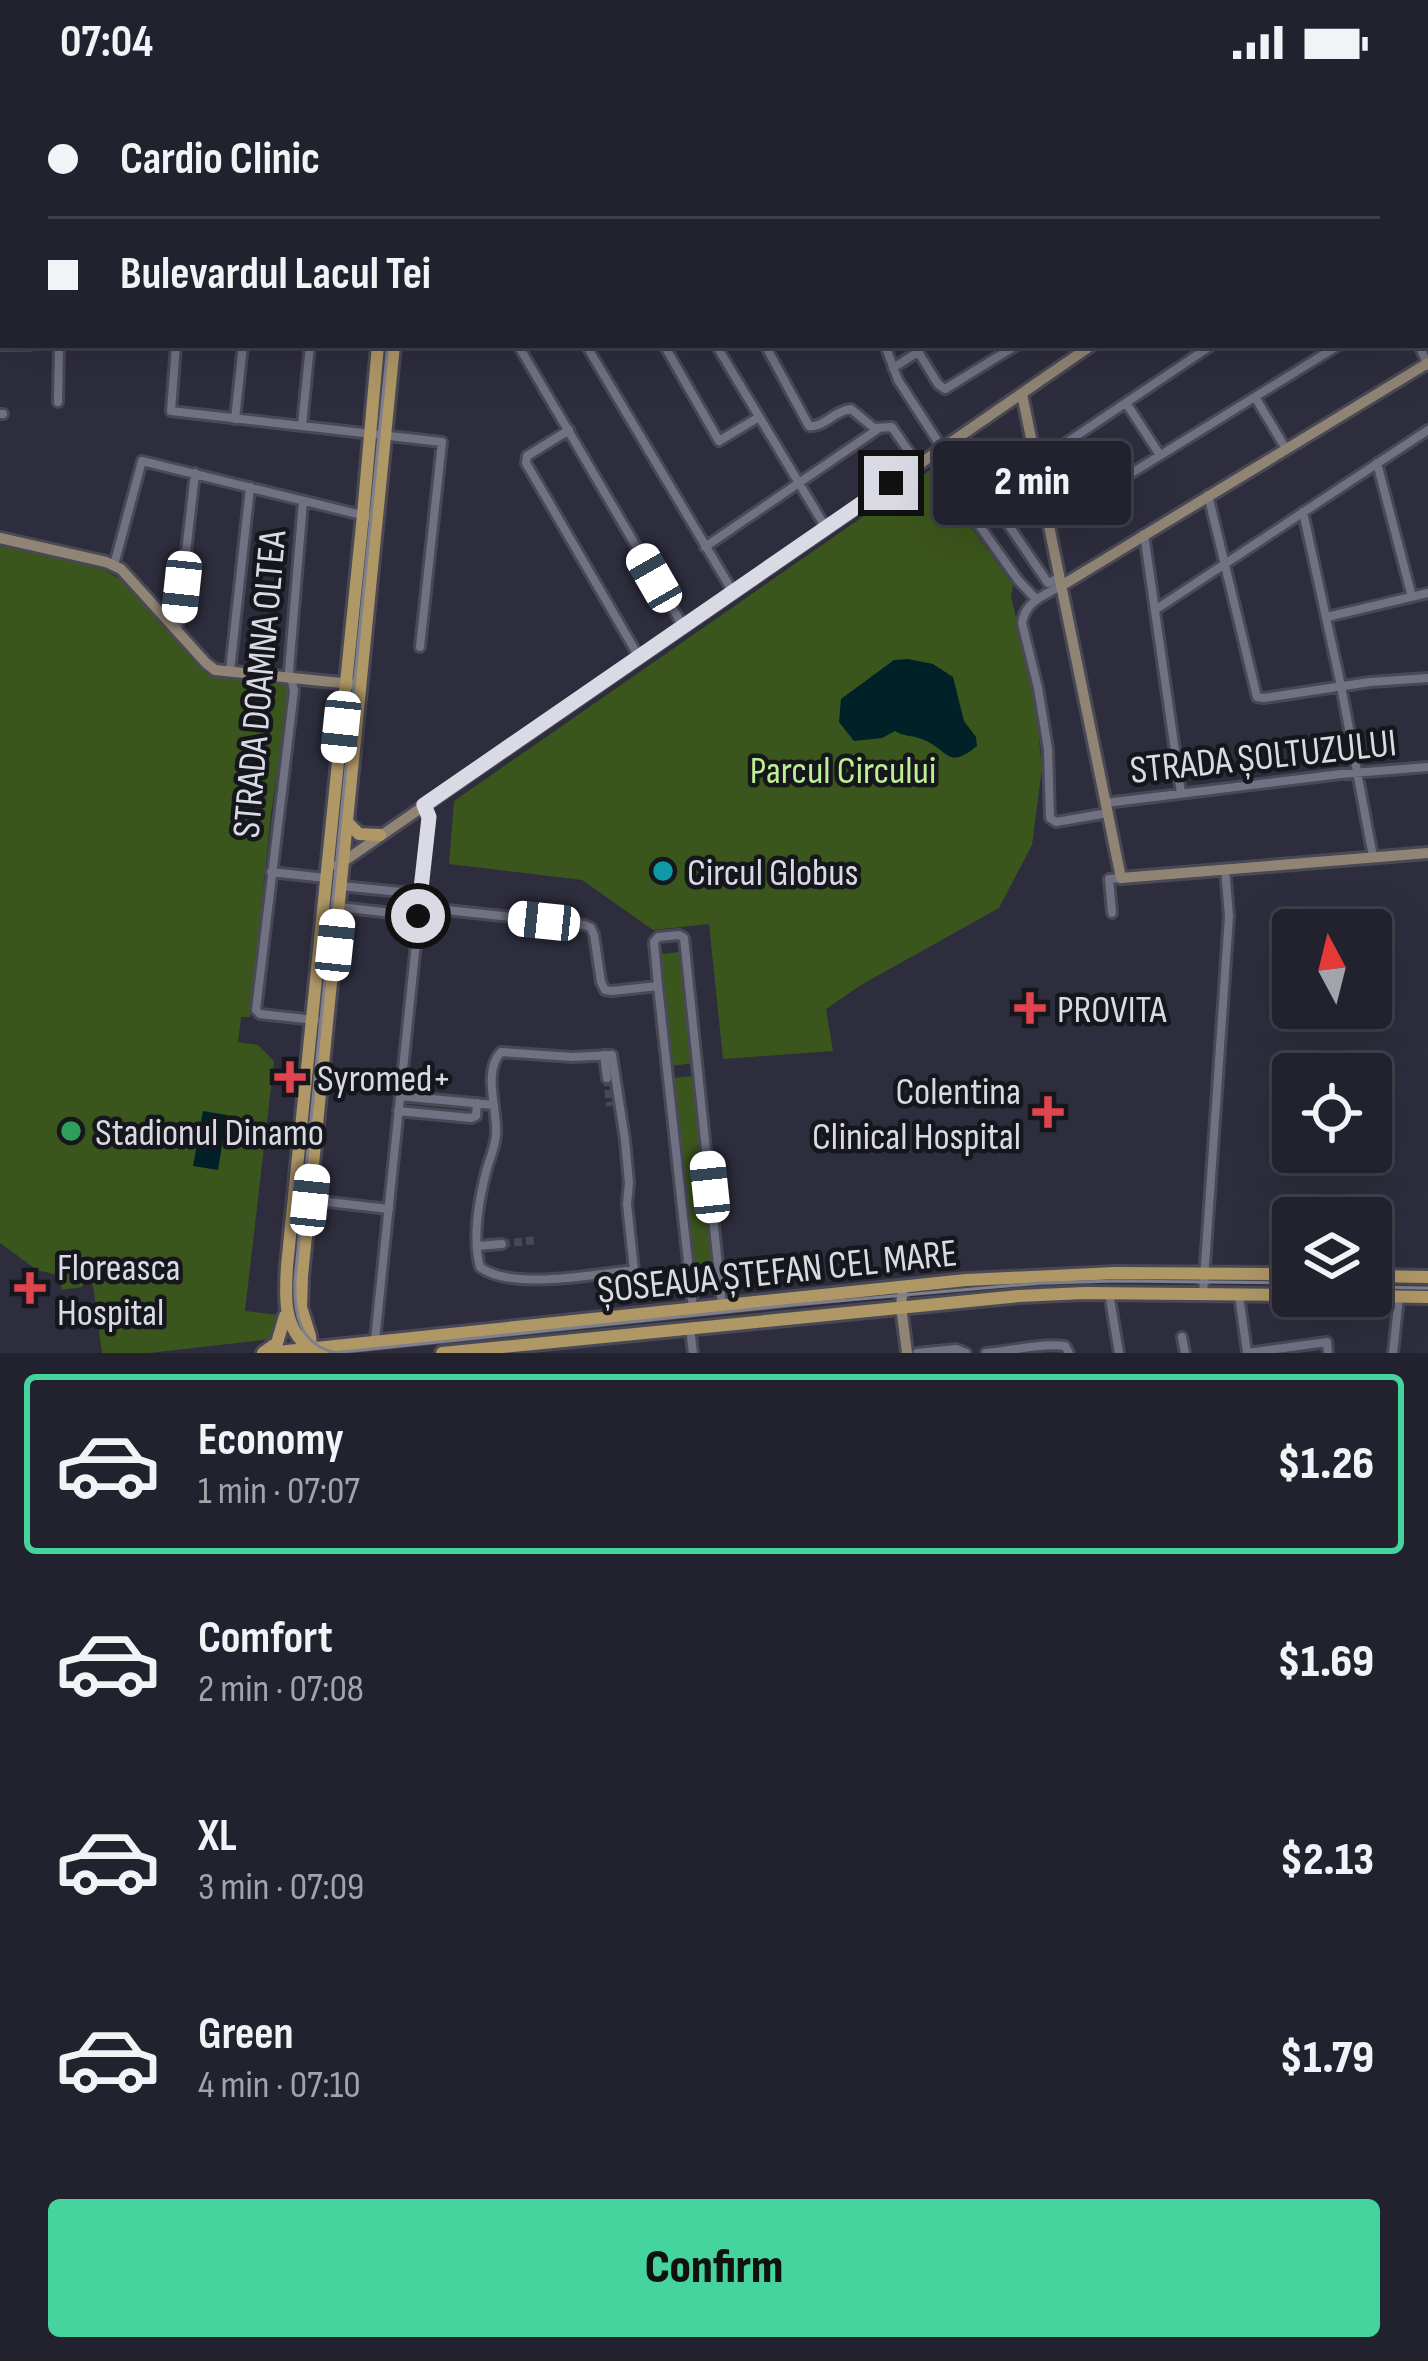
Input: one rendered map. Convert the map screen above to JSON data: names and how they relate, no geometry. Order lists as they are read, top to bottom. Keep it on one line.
{"streets":{"main road":["ȘOSEAUA ȘTEFAN CEL MARE"],"street":["STRADA DOAMNA OLTEA","STRADA ȘOLTUZULUI"]},"parks":["Parcul Circului"],"places":{"other":["Circul Globus","Stadionul Dinamo"],"health":["PROVITA","Syromed+","Colentina Clinical Hospital","Floreasca Hospital"]},"north":"top","page":{"status":"07:04","banner":["Cardio Clinic","Bulevardul Lacul Tei"],"bubble":"2 min","list":[{"name":"Economy","note":"1 min · 07:07","value":"$1.26"},{"name":"Comfort","note":"2 min · 07:08","value":"$1.69"},{"name":"XL","note":"3 min · 07:09","value":"$2.13"},{"name":"Green","note":"4 min · 07:10","value":"$1.79"}],"buttons":"Confirm"}}
